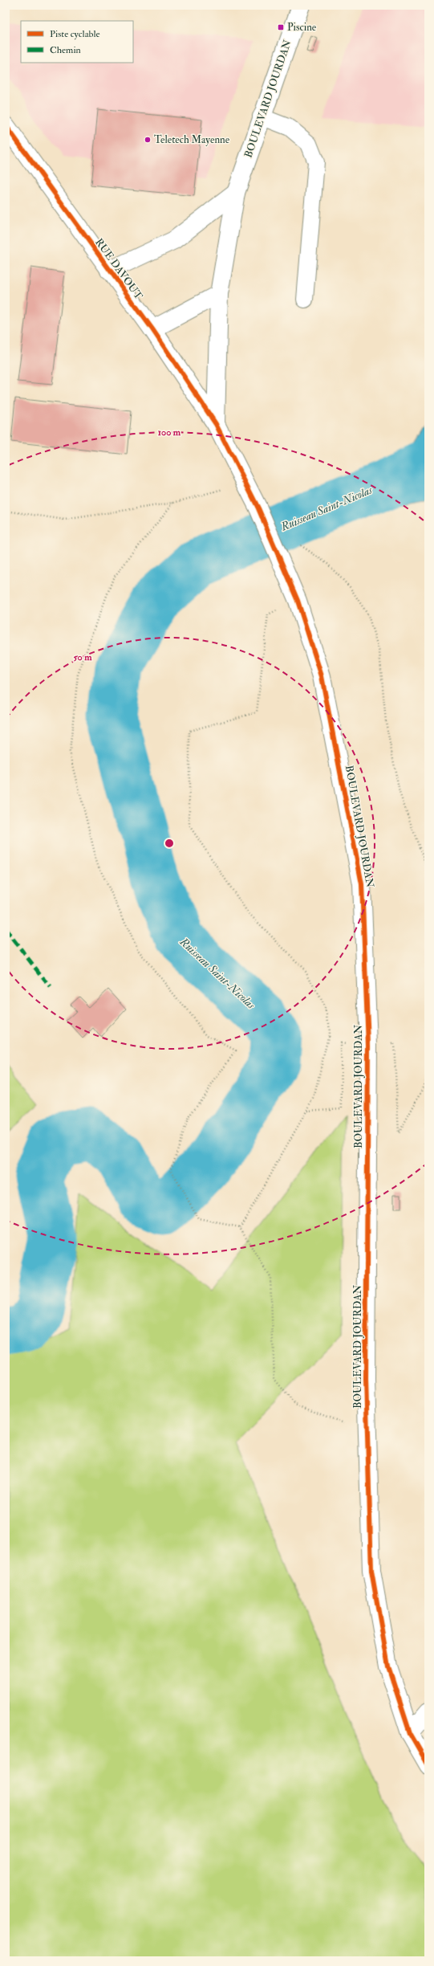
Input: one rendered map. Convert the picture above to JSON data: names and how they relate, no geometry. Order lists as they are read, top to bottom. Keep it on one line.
{"streets":{"street":["BOULEVARD JOURDAN","RUE DAVOUT"]},"crossings":[["BOULEVARD JOURDAN","RUE DAVOUT"]],"water":["Ruisseau Saint-Nicolas"],"places":{"transit":["Piscine"],"other":["Teletech Mayenne"]},"legend":["Piste cyclable","Chemin"],"rings":["100 m","50 m"]}
